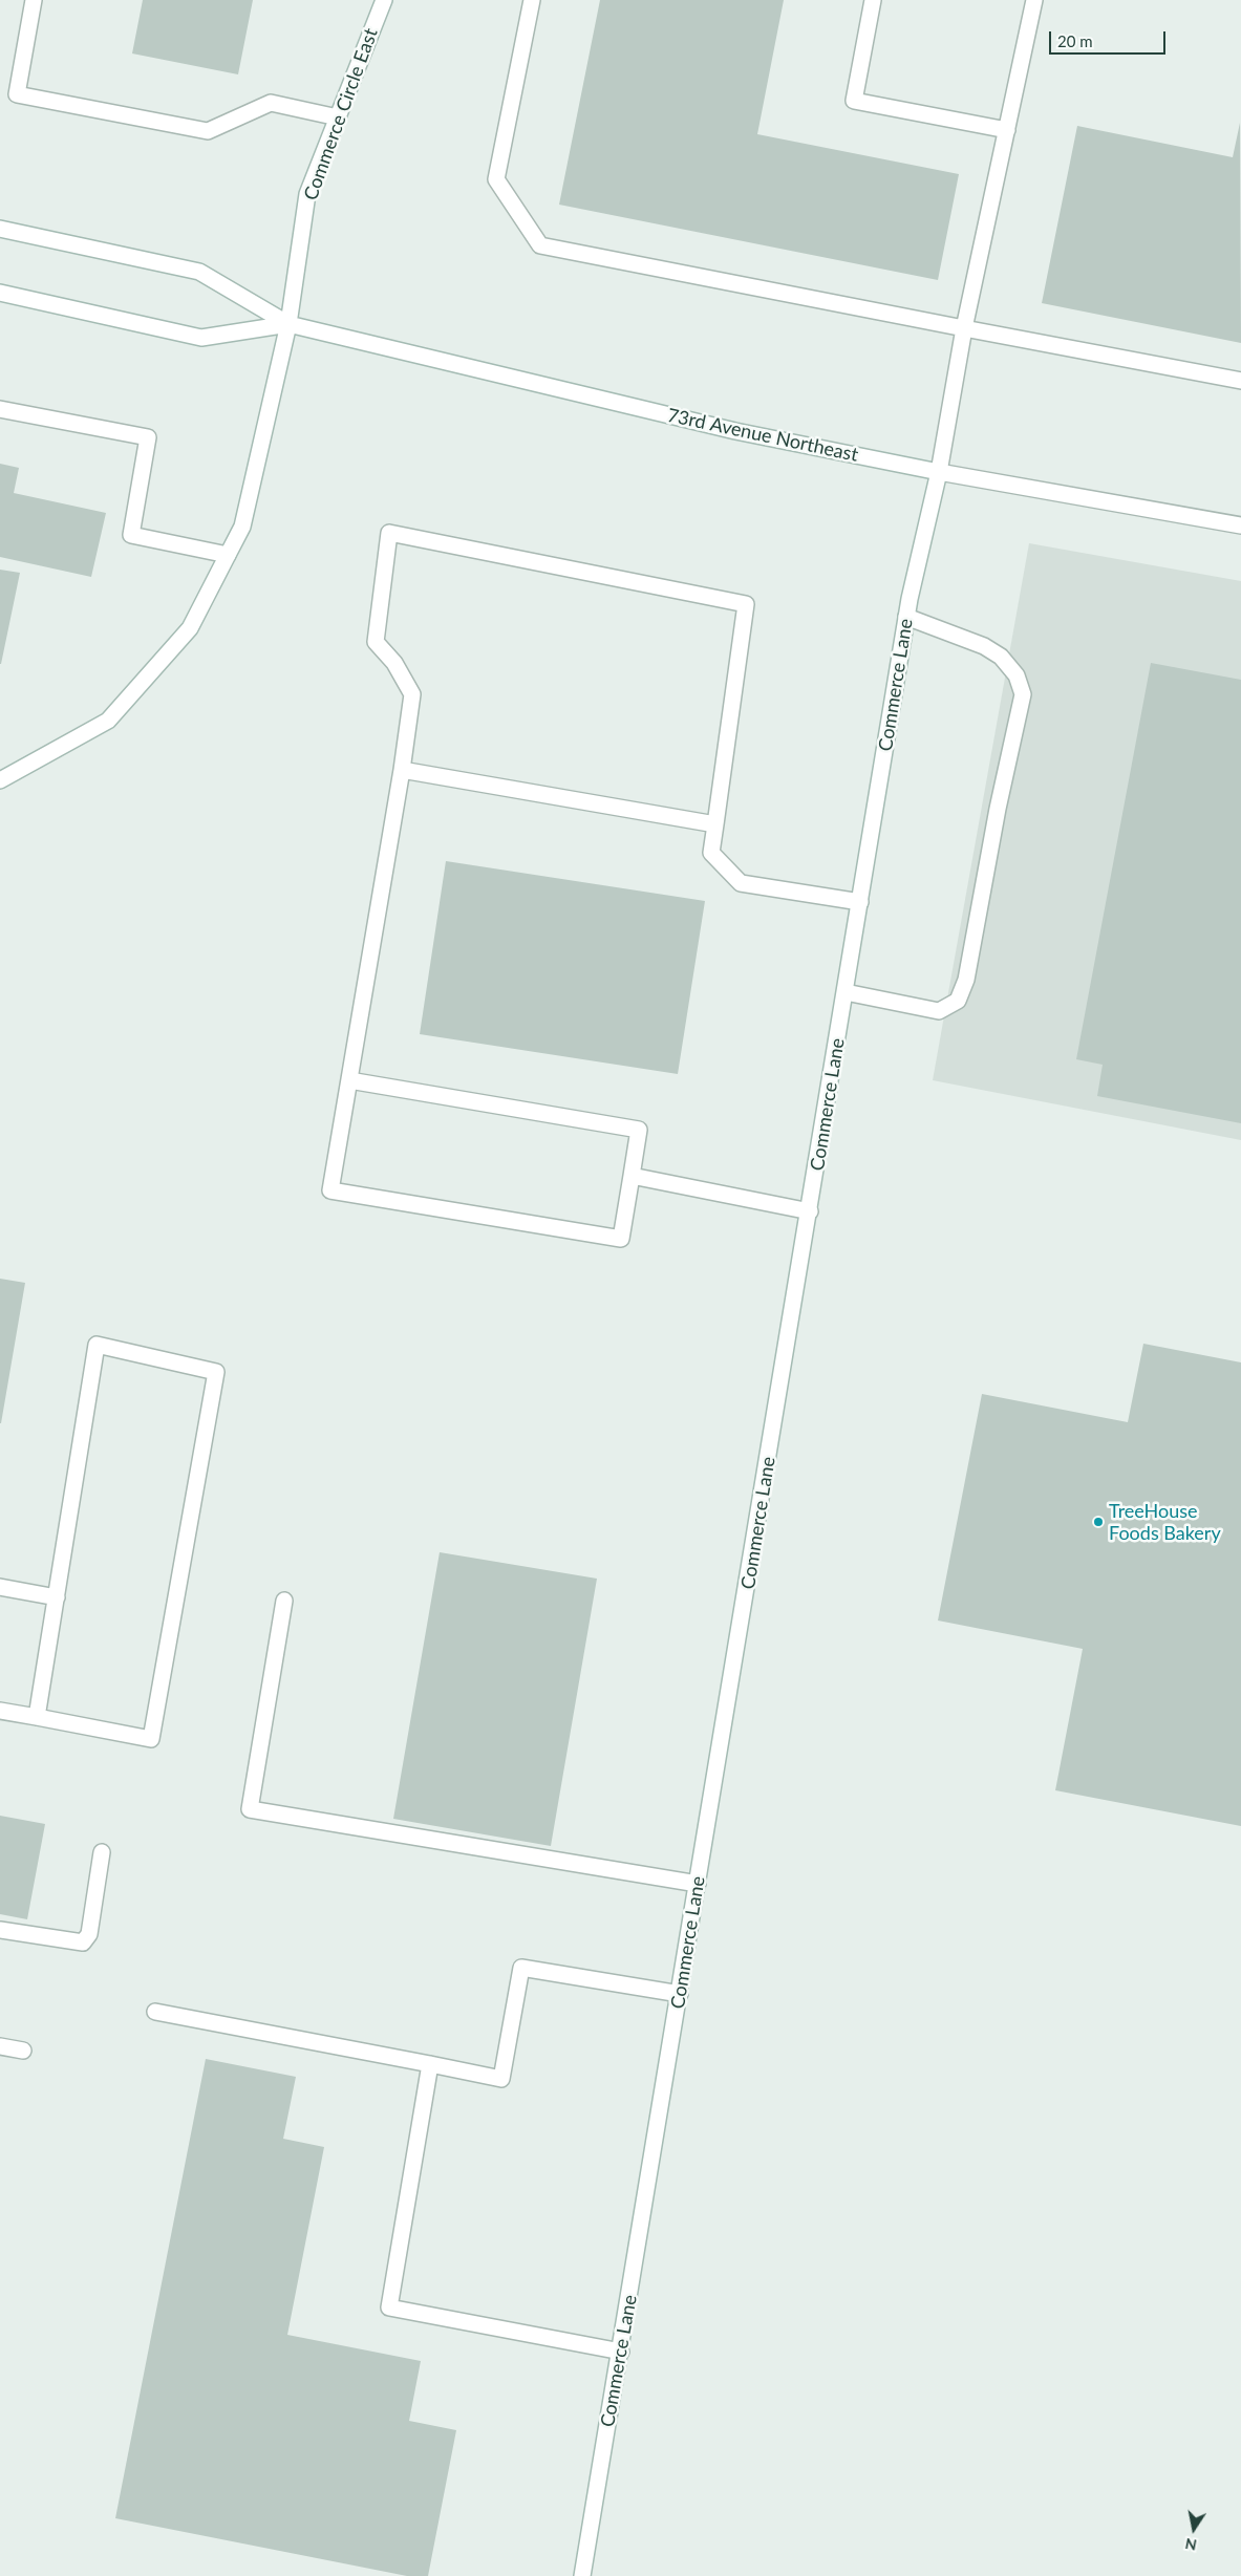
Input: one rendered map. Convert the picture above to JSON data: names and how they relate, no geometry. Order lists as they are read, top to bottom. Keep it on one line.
{"streets":{"street":["Commerce Circle East","73rd Avenue Northeast","Commerce Lane"]},"crossings":[["Commerce Circle East","73rd Avenue Northeast"],["73rd Avenue Northeast","Commerce Lane"]],"places":["TreeHouse Foods Bakery"],"scale_bar":"20 m","north":"bottom"}
